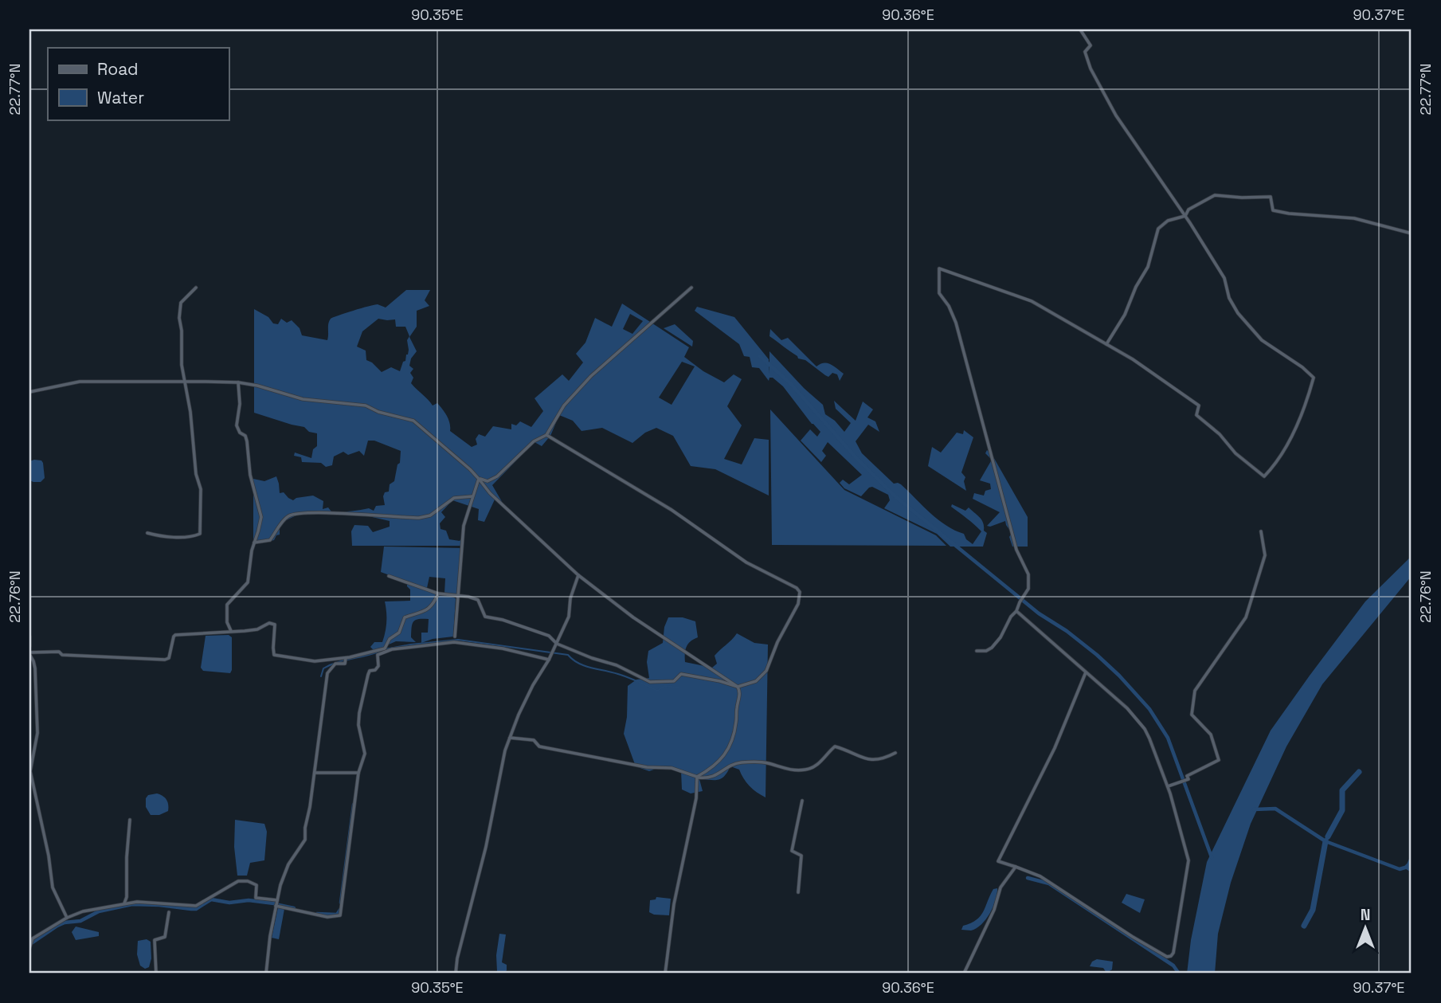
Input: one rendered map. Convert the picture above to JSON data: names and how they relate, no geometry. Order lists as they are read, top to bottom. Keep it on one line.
{"legend":["Road","Water"],"north":"top","coordinates":["90.35°E","90.36°E","90.37°E","22.77°N","22.76°N"]}
